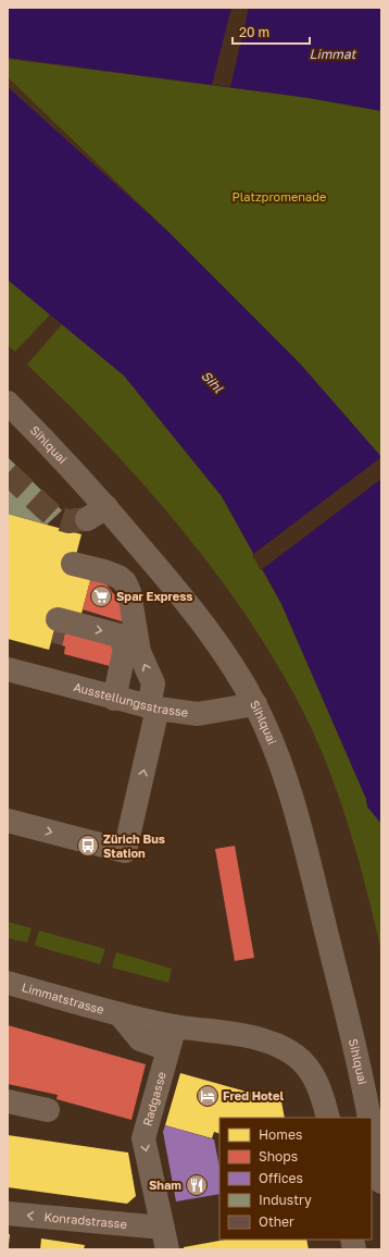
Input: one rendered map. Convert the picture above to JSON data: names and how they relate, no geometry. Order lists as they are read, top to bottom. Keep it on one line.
{"streets":{"street":["Sihlquai","Ausstellungsstrasse","Limmatstrasse","Radgasse","Konradstrasse"]},"crossings":[["Sihlquai","Ausstellungsstrasse"],["Limmatstrasse","Radgasse"],["Radgasse","Konradstrasse"]],"one_way":["Radgasse","Konradstrasse"],"water":["Limmat","Sihl"],"parks":["Platzpromenade"],"places":{"supermarket":["Spar Express"],"bus stop":["Zürich Bus Station"],"hotel":["Fred Hotel"],"restaurant":["Sham"]},"legend":["Homes","Shops","Offices","Industry","Other"],"scale_bar":"20 m"}
